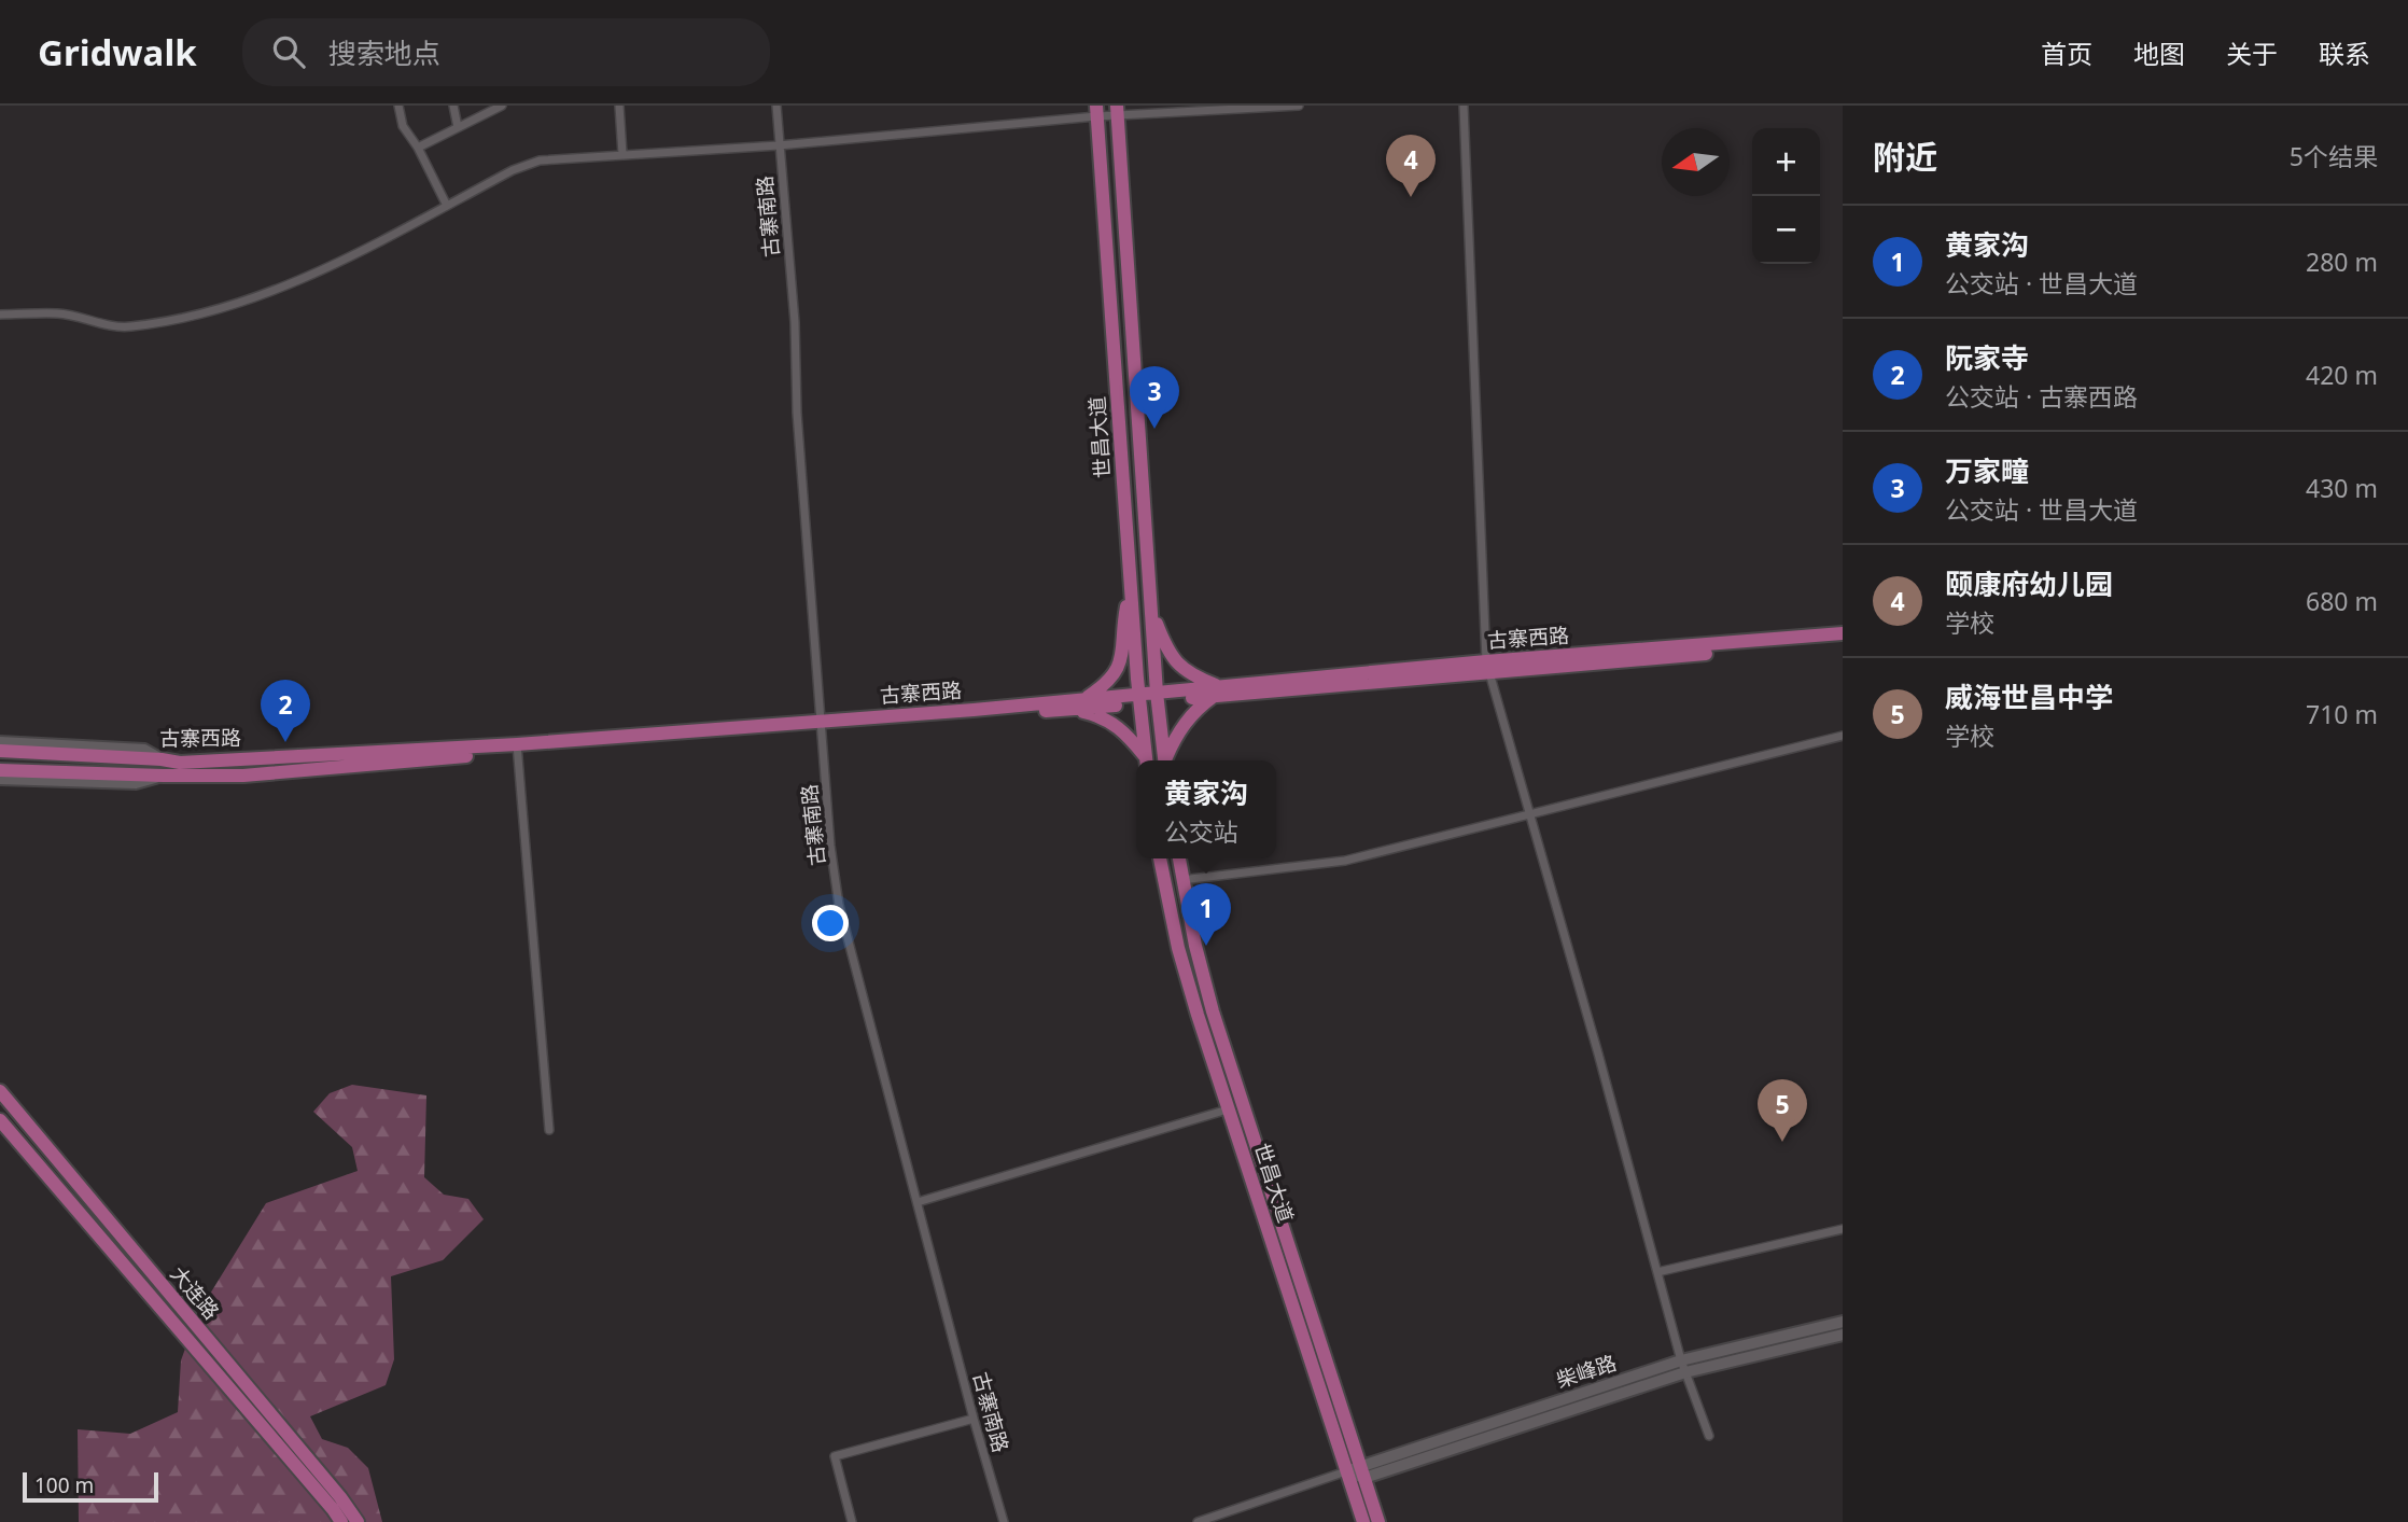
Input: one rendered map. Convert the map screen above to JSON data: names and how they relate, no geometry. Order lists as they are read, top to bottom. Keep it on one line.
{"streets":{"main road":["世昌大道","古寨西路","大连路"],"street":["古寨南路","柴峰路"]},"crossings":[["古寨南路","古寨西路"],["世昌大道","古寨西路"],["世昌大道","柴峰路"]],"scale_bar":"100 m","north":"left","page":{"header":"Gridwalk","search":"搜索地点","nav":["首页","地图","关于","联系"],"heading":["附近","5个结果"],"map_buttons":["+","−"],"pins":["4","3","2","1","5"],"list":[{"mark":"1","name":"黄家沟","note":"公交站 · 世昌大道","value":"280 m"},{"mark":"2","name":"阮家寺","note":"公交站 · 古寨西路","value":"420 m"},{"mark":"3","name":"万家疃","note":"公交站 · 世昌大道","value":"430 m"},{"mark":"4","name":"颐康府幼儿园","note":"学校","value":"680 m"},{"mark":"5","name":"威海世昌中学","note":"学校","value":"710 m"}],"popup":["黄家沟","公交站"],"scale":"100 m"}}
